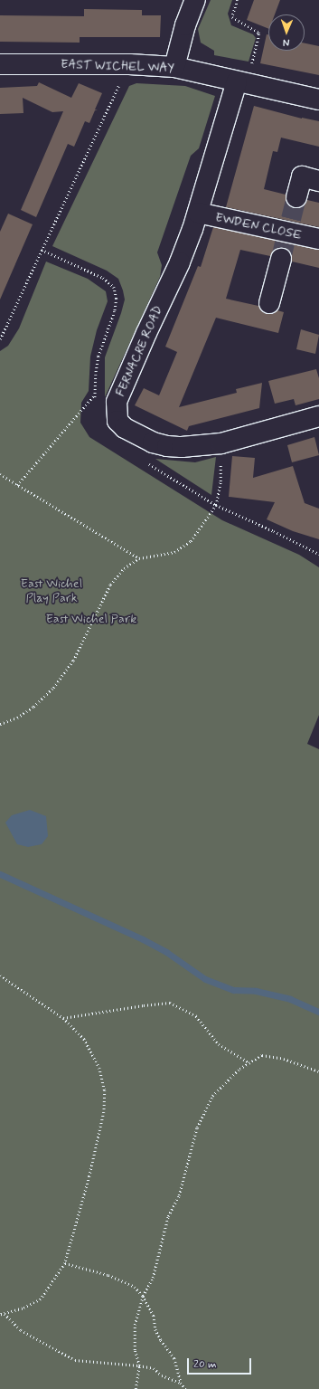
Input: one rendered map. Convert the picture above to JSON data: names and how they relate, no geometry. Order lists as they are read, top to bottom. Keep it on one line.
{"streets":{"street":["EAST WICHEL WAY","EWDEN CLOSE","FERNACRE ROAD"]},"crossings":[["EAST WICHEL WAY","FERNACRE ROAD"],["EWDEN CLOSE","FERNACRE ROAD"]],"parks":["East Wichel Play Park","East Wichel Park"],"scale_bar":"20 m","north":"bottom"}
